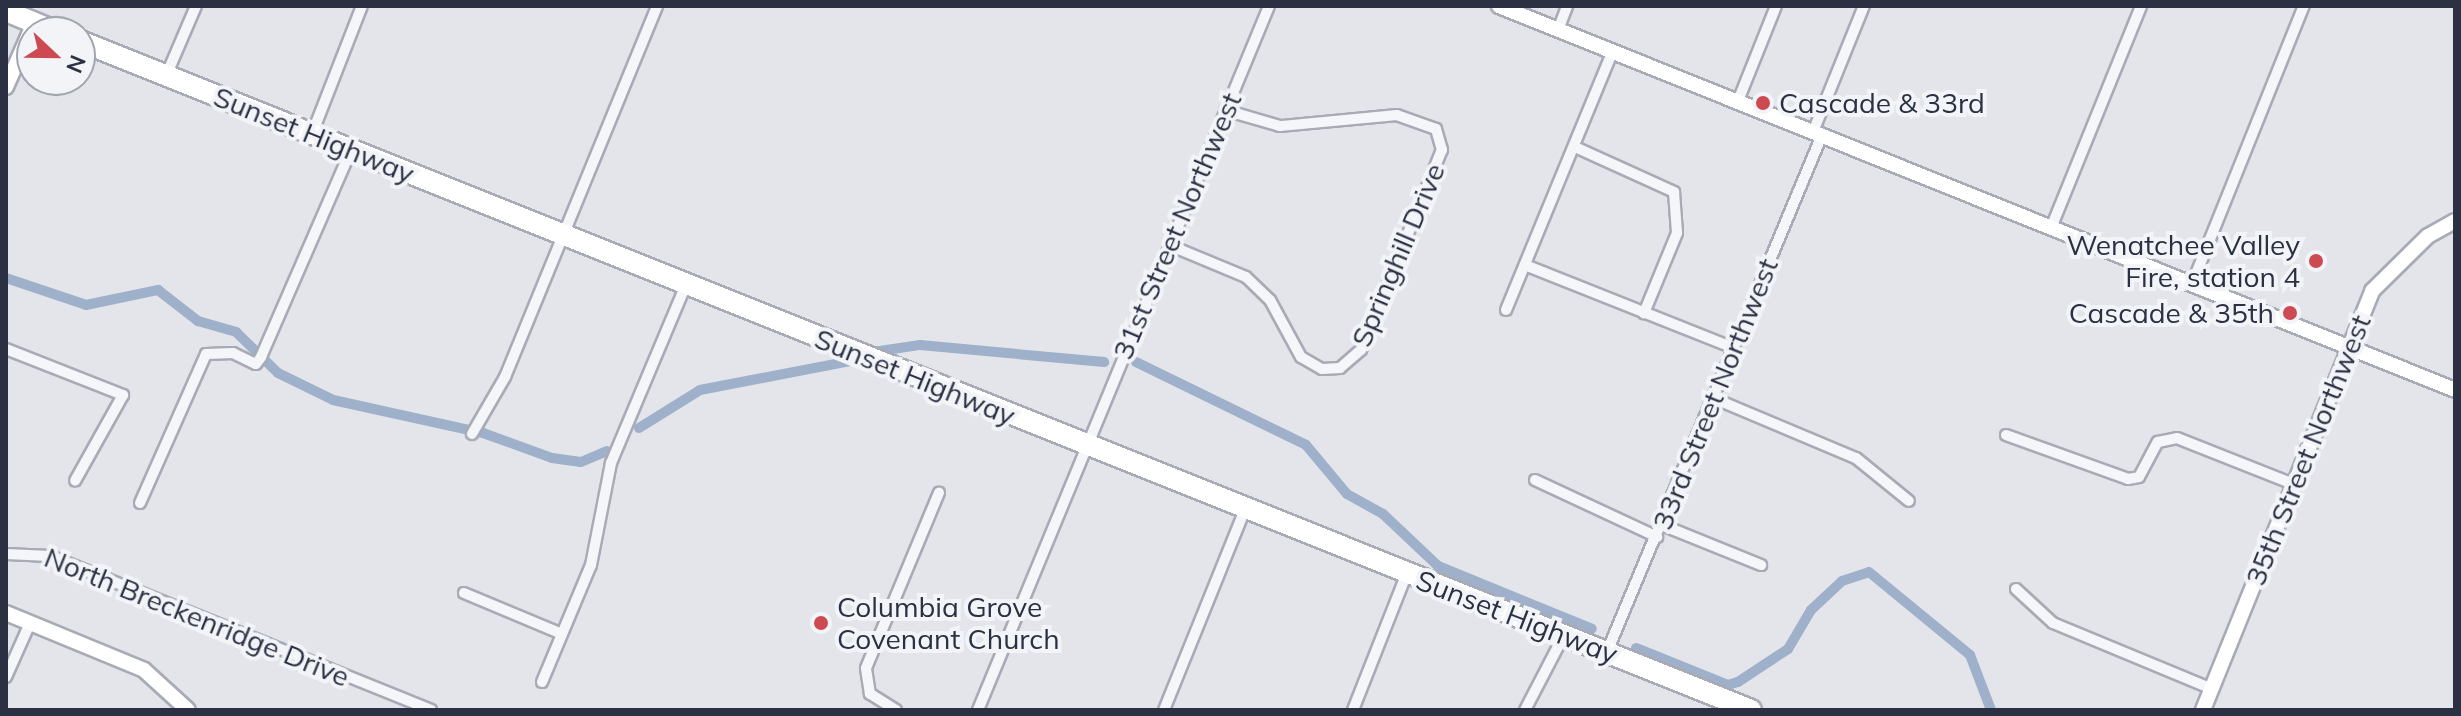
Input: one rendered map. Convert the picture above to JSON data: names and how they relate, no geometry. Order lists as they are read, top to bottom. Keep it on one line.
{"streets":{"highway":["Sunset Highway"],"street":["31st Street Northwest","Springhill Drive","33rd Street Northwest","35th Street Northwest","North Breckenridge Drive"]},"crossings":[["Sunset Highway","31st Street Northwest"],["Sunset Highway","33rd Street Northwest"],["31st Street Northwest","Springhill Drive"]],"places":["Cascade & 33rd","Wenatchee Valley Fire, station 4","Cascade & 35th","Columbia Grove Covenant Church"],"north":"right"}
